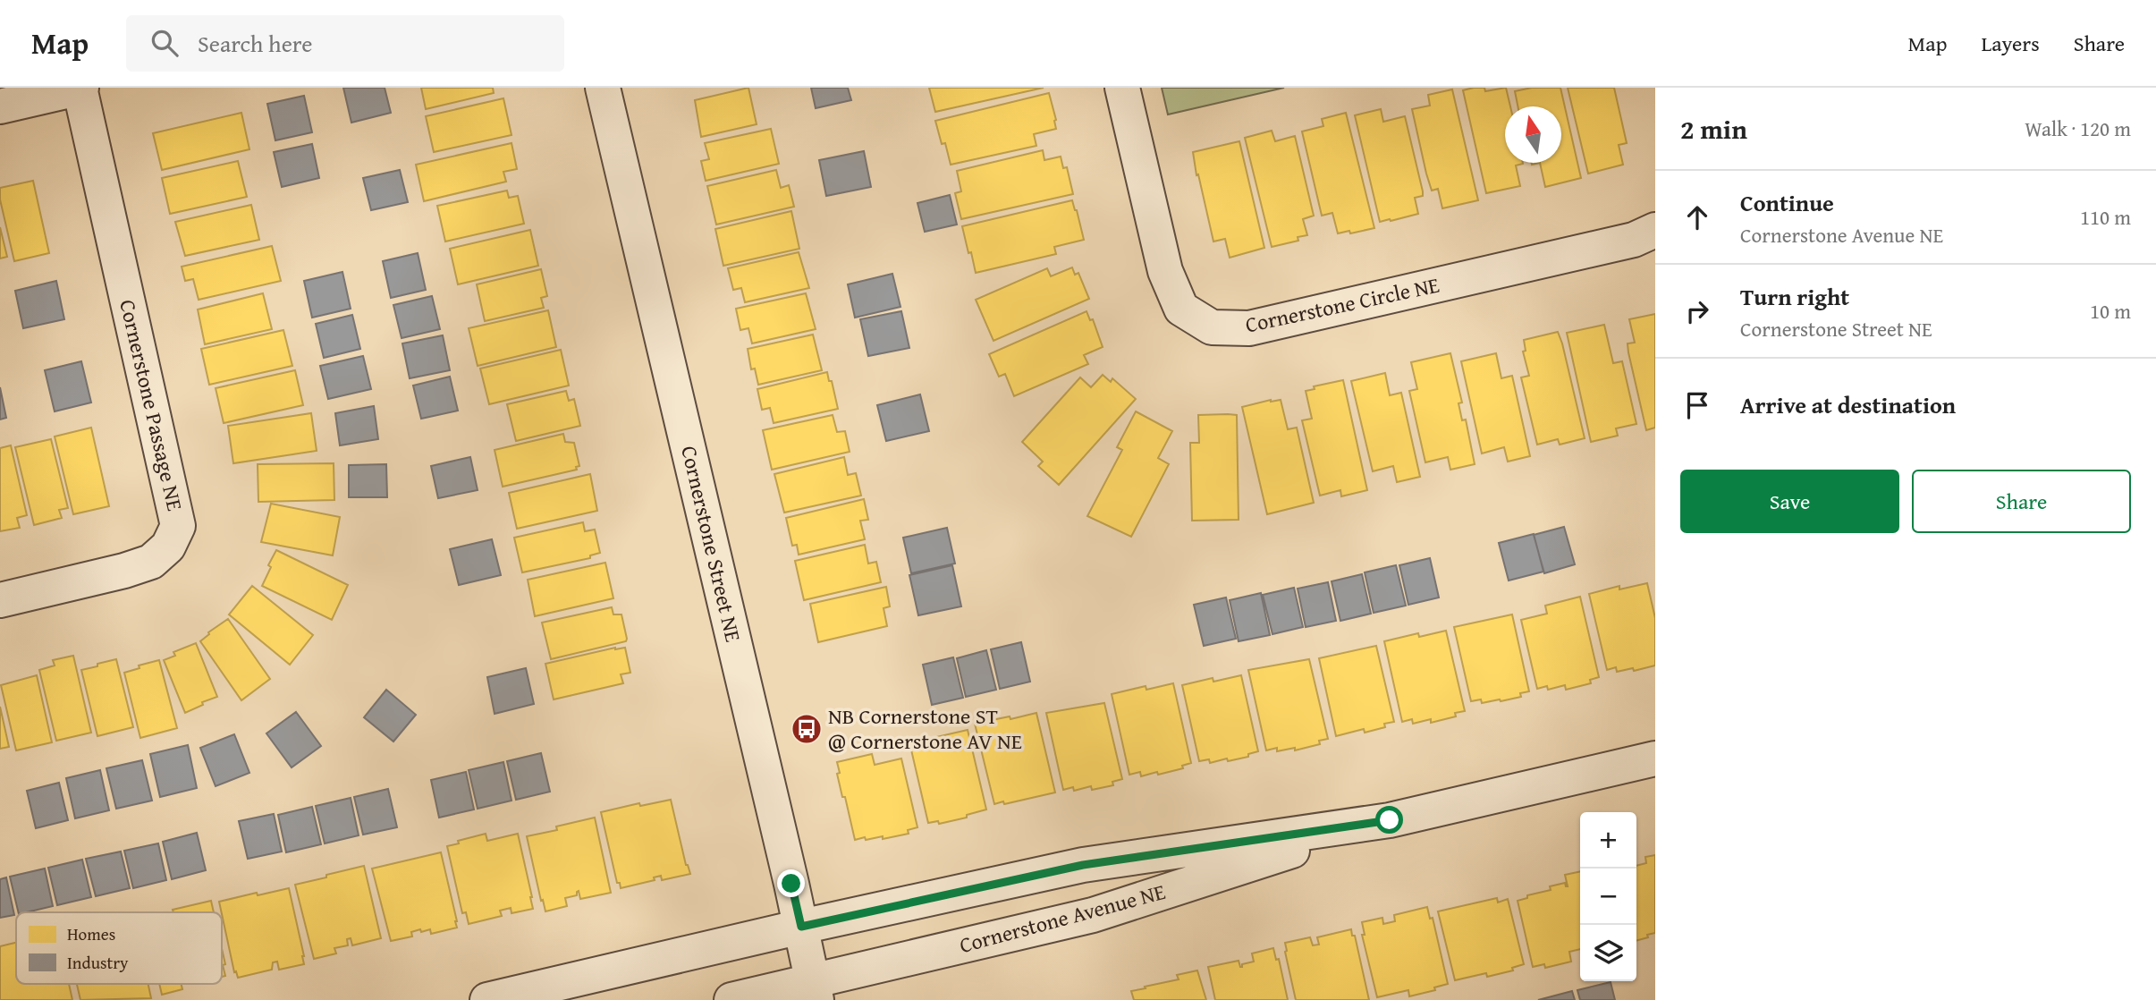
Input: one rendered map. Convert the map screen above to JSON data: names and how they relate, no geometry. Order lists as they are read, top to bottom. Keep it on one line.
{"streets":{"street":["Cornerstone Circle NE","Cornerstone Passage NE","Cornerstone Street NE","Cornerstone Avenue NE"]},"crossings":[["Cornerstone Street NE","Cornerstone Avenue NE"]],"places":{"bus stop":["NB Cornerstone ST @ Cornerstone AV NE"]},"legend":["Homes","Industry"],"north":"top","page":{"header":"Map","search":"Search here","nav":["Map","Layers","Share"],"heading":["2 min","Walk · 120 m"],"list":[["Continue","Cornerstone Avenue NE","110 m"],["Turn right","Cornerstone Street NE","10 m"],"Arrive at destination"],"buttons":["Save","Share"],"map_buttons":["+","−"]}}
